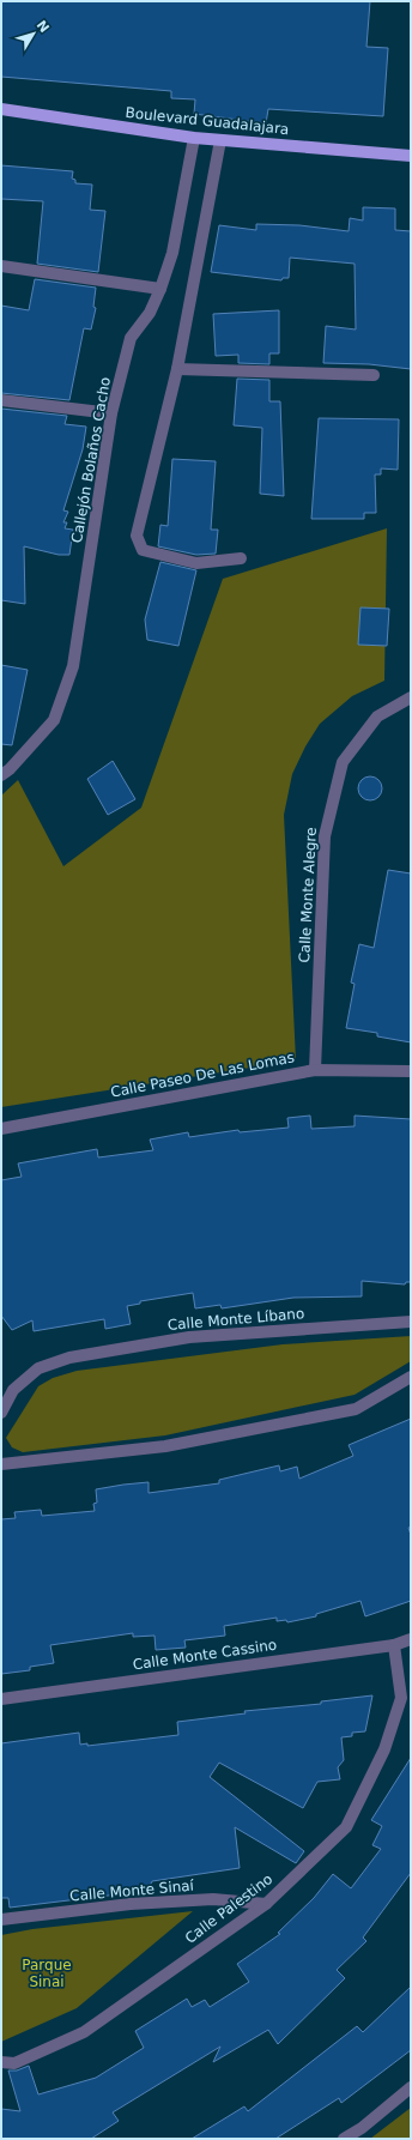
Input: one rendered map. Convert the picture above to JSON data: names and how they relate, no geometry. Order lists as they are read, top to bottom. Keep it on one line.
{"streets":{"main road":["Boulevard Guadalajara"],"street":["Callejón Bolaños Cacho","Calle Monte Alegre","Calle Paseo De Las Lomas","Calle Monte Líbano","Calle Monte Cassino","Calle Monte Sinaí","Calle Palestino"]},"crossings":[["Boulevard Guadalajara","Callejón Bolaños Cacho"],["Calle Monte Alegre","Calle Paseo De Las Lomas"],["Calle Monte Cassino","Calle Palestino"],["Calle Monte Sinaí","Calle Palestino"]],"parks":["Parque Sinai"],"north":"top right"}
